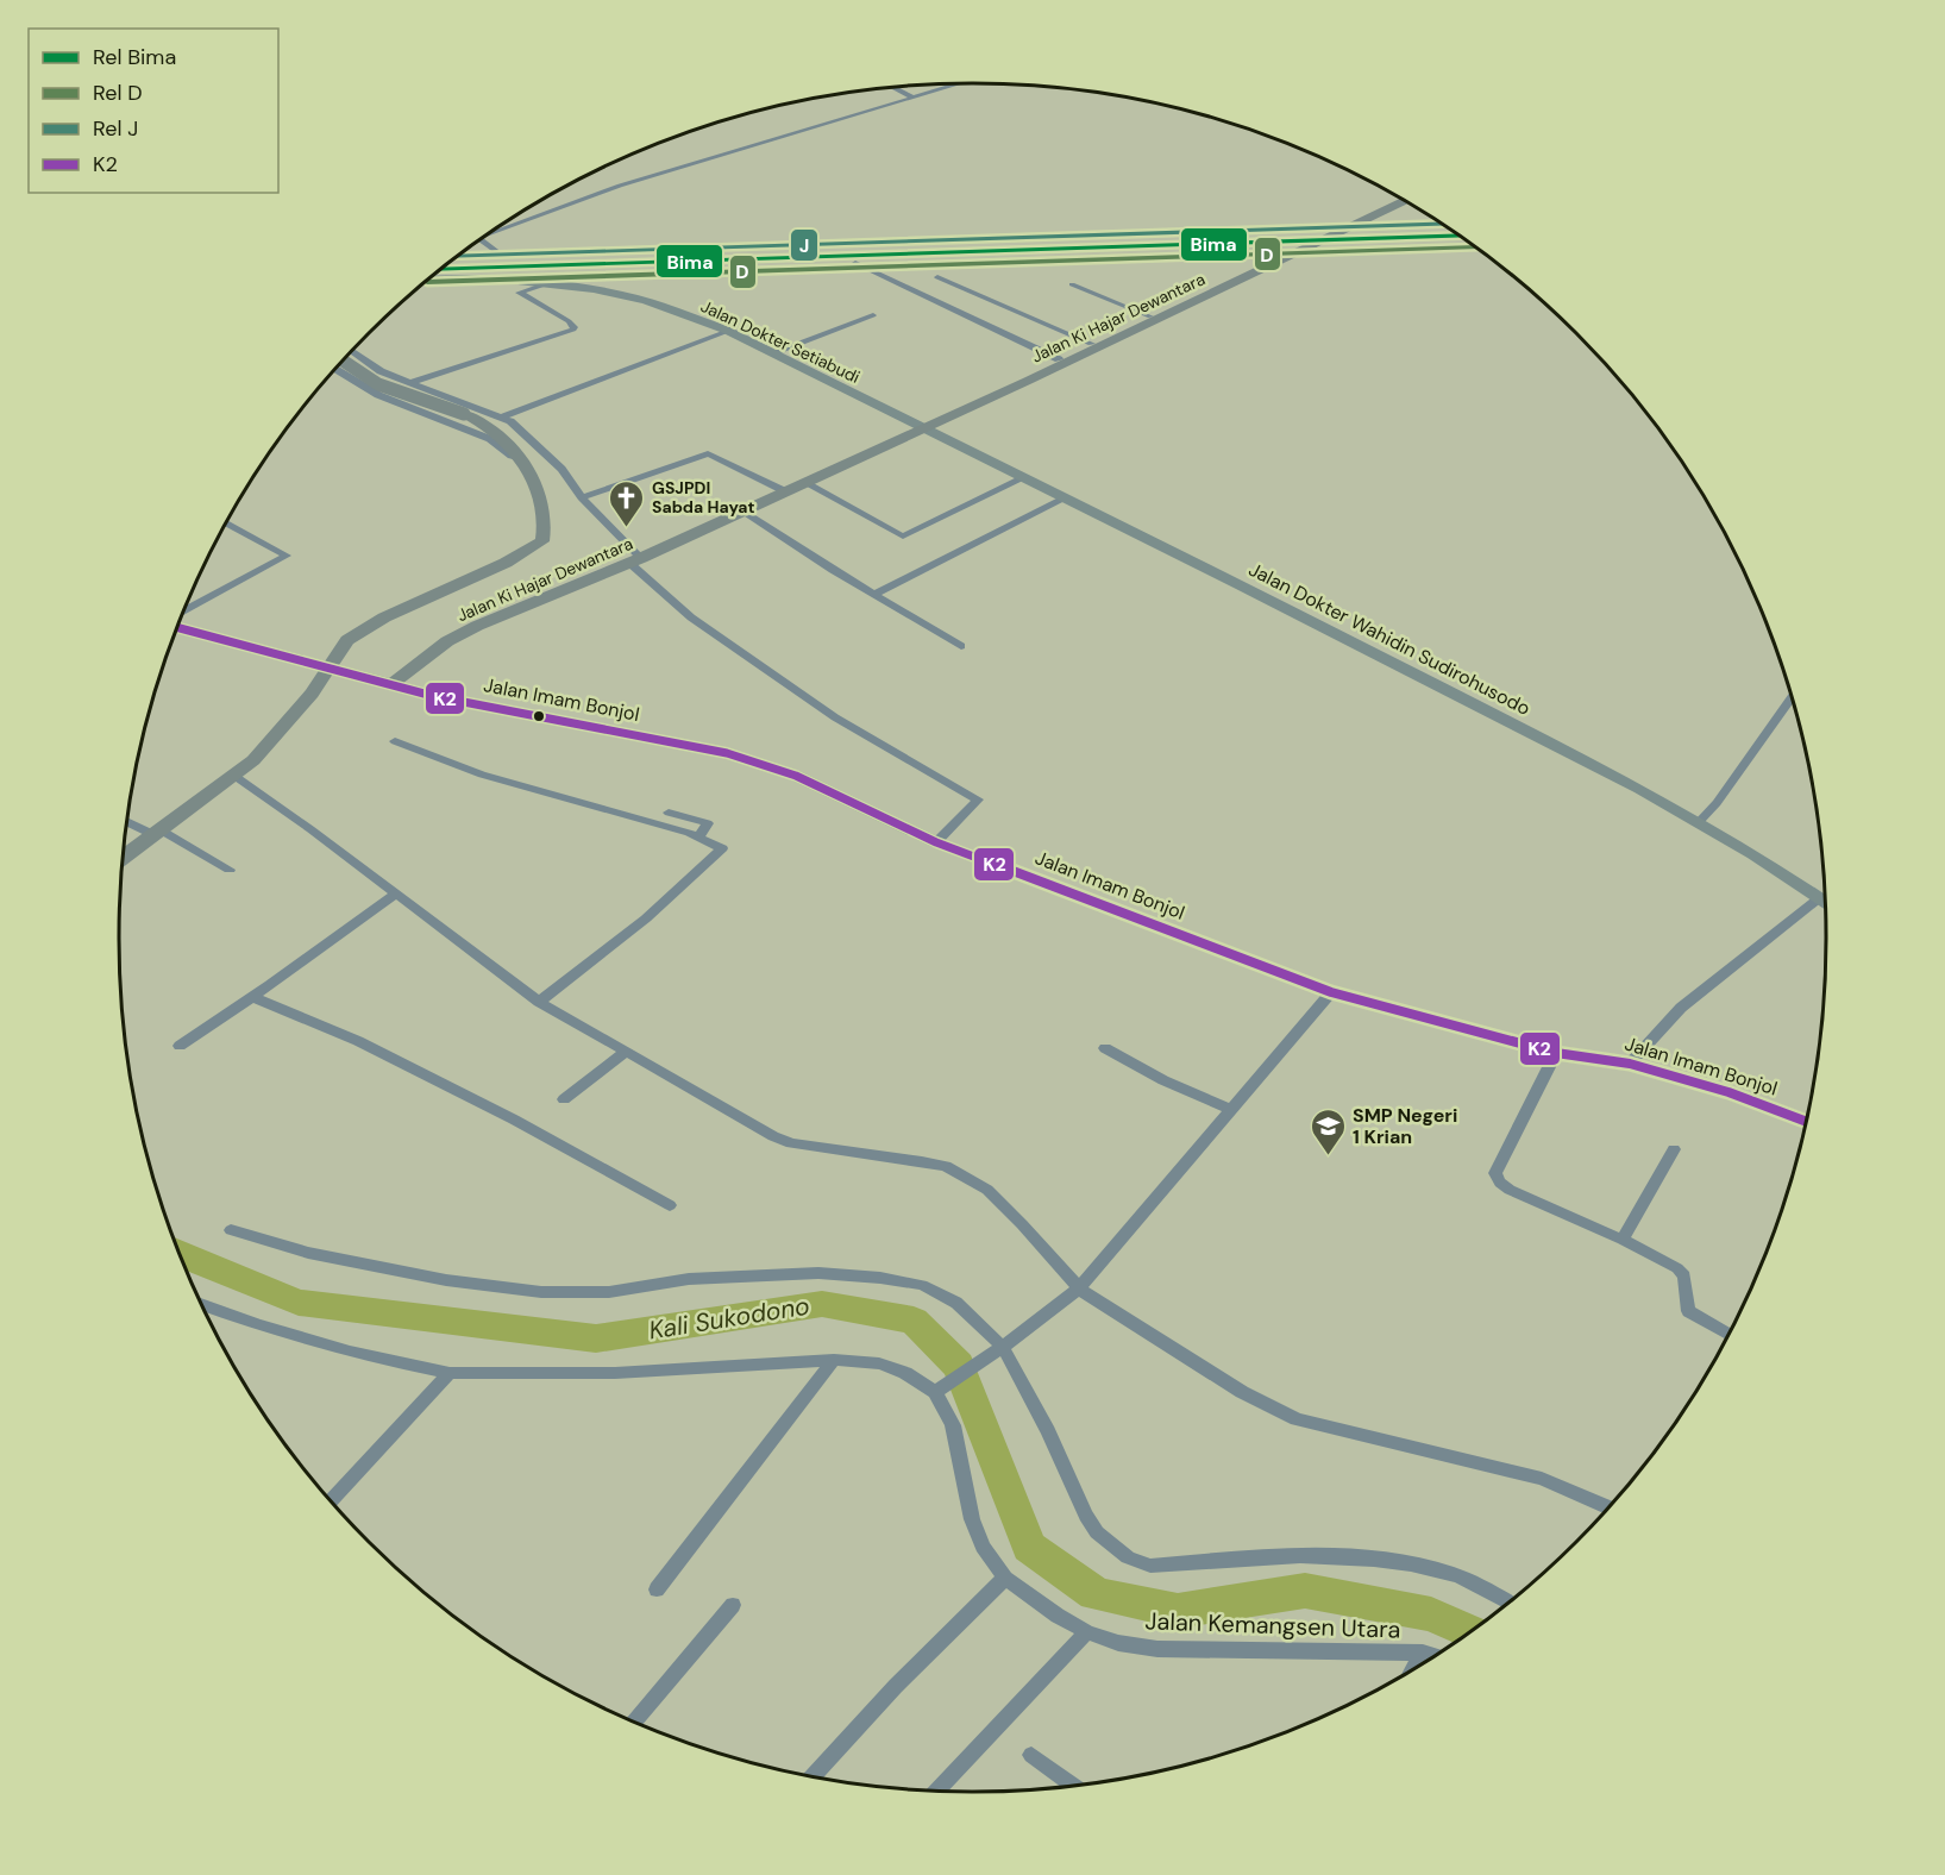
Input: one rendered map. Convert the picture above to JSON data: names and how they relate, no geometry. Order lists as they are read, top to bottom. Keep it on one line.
{"streets":{"main road":["Jalan Ki Hajar Dewantara","Jalan Dokter Setiabudi","Jalan Dokter Wahidin Sudirohusodo","Jalan Imam Bonjol"],"street":["Jalan Kemangsen Utara"]},"crossings":[["Jalan Ki Hajar Dewantara","Jalan Dokter Setiabudi"],["Jalan Ki Hajar Dewantara","Jalan Dokter Wahidin Sudirohusodo"],["Jalan Ki Hajar Dewantara","Jalan Imam Bonjol"],["Jalan Dokter Setiabudi","Jalan Dokter Wahidin Sudirohusodo"]],"water":["Kali Sukodono"],"places":{"church":["GSJPDI Sabda Hayat"],"school or university":["SMP Negeri 1 Krian"]},"lines":["rail line J","rail line Bima","rail line D","transit line K2"],"legend":["Rel Bima","Rel D","Rel J","K2"]}
